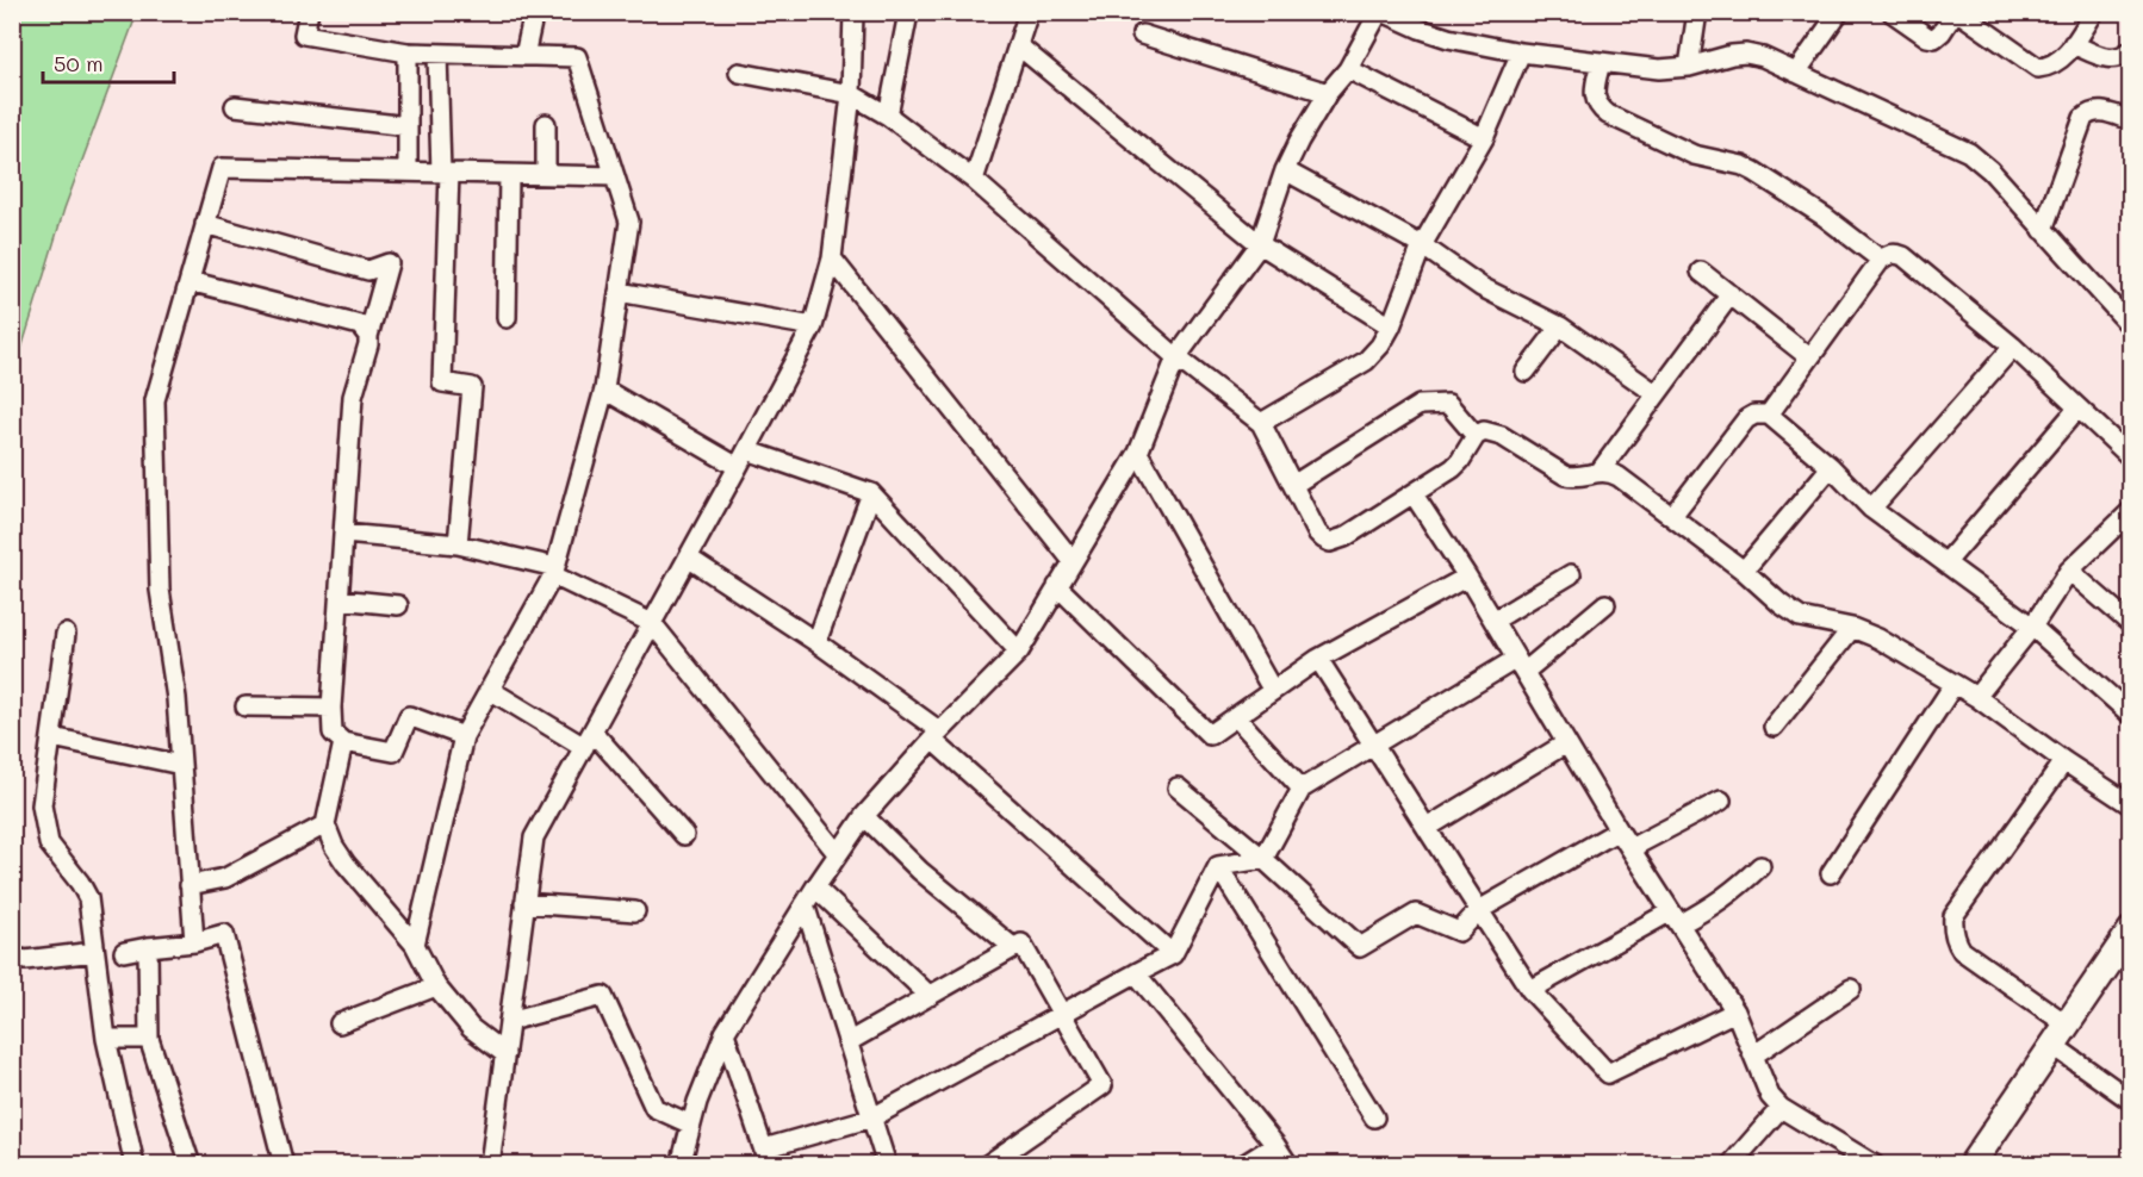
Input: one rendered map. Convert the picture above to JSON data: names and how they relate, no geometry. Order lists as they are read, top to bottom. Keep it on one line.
{"scale_bar":"50 m"}
